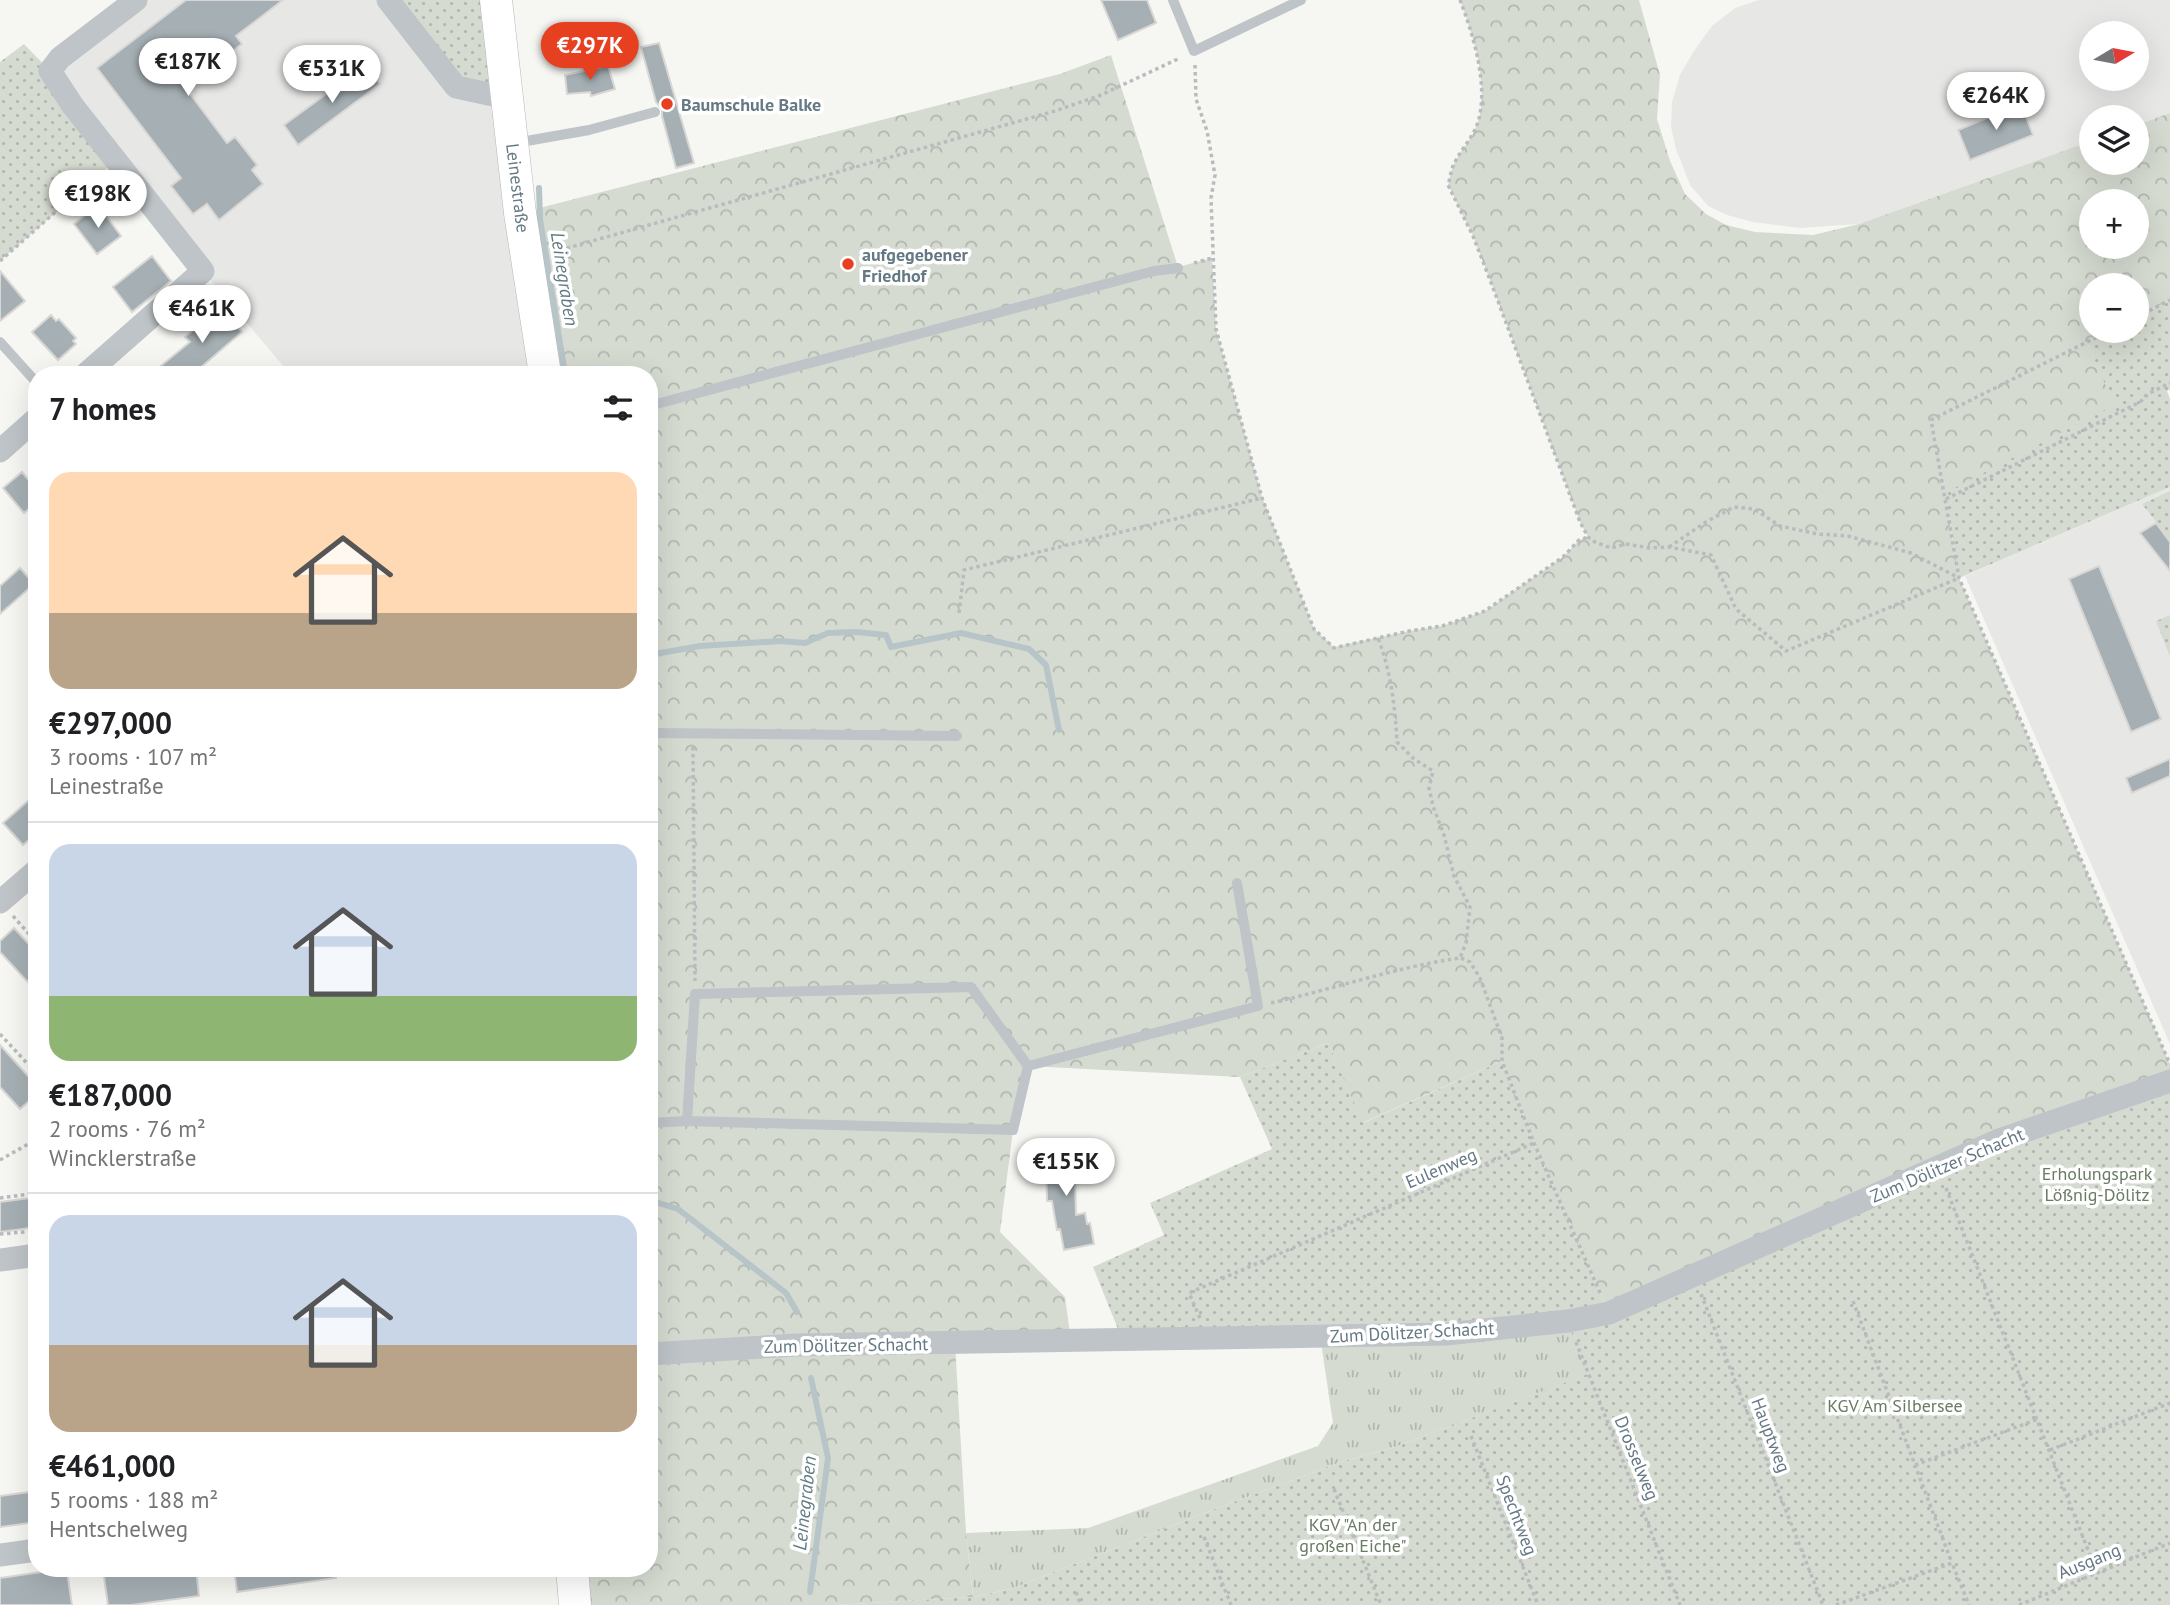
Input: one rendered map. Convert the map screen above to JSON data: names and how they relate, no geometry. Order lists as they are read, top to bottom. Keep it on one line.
{"streets":{"main road":["Leinestraße"],"street":["Zum Dölitzer Schacht"],"path":["Eulenweg","Hauptweg","Drosselweg","Spechtweg","Ausgang"]},"crossings":[["Zum Dölitzer Schacht","Hauptweg"],["Zum Dölitzer Schacht","Drosselweg"]],"water":["Leinegraben"],"parks":["Erholungspark Lößnig-Dölitz","KGV Am Silbersee","KGV \"An der großen Eiche\""],"places":["Baumschule Balke","aufgegebener Friedhof"],"north":"right","page":{"map_buttons":["+","−"],"price":["€297K","€187K","€531K","€264K","€198K","€461K","€155K"],"heading":"7 homes","list":[{"name":"€297,000","note":"3 rooms · 107 m² · Leinestraße"},{"name":"€187,000","note":"2 rooms · 76 m² · Wincklerstraße"},{"name":"€461,000","note":"5 rooms · 188 m² · Hentschelweg"}]}}
